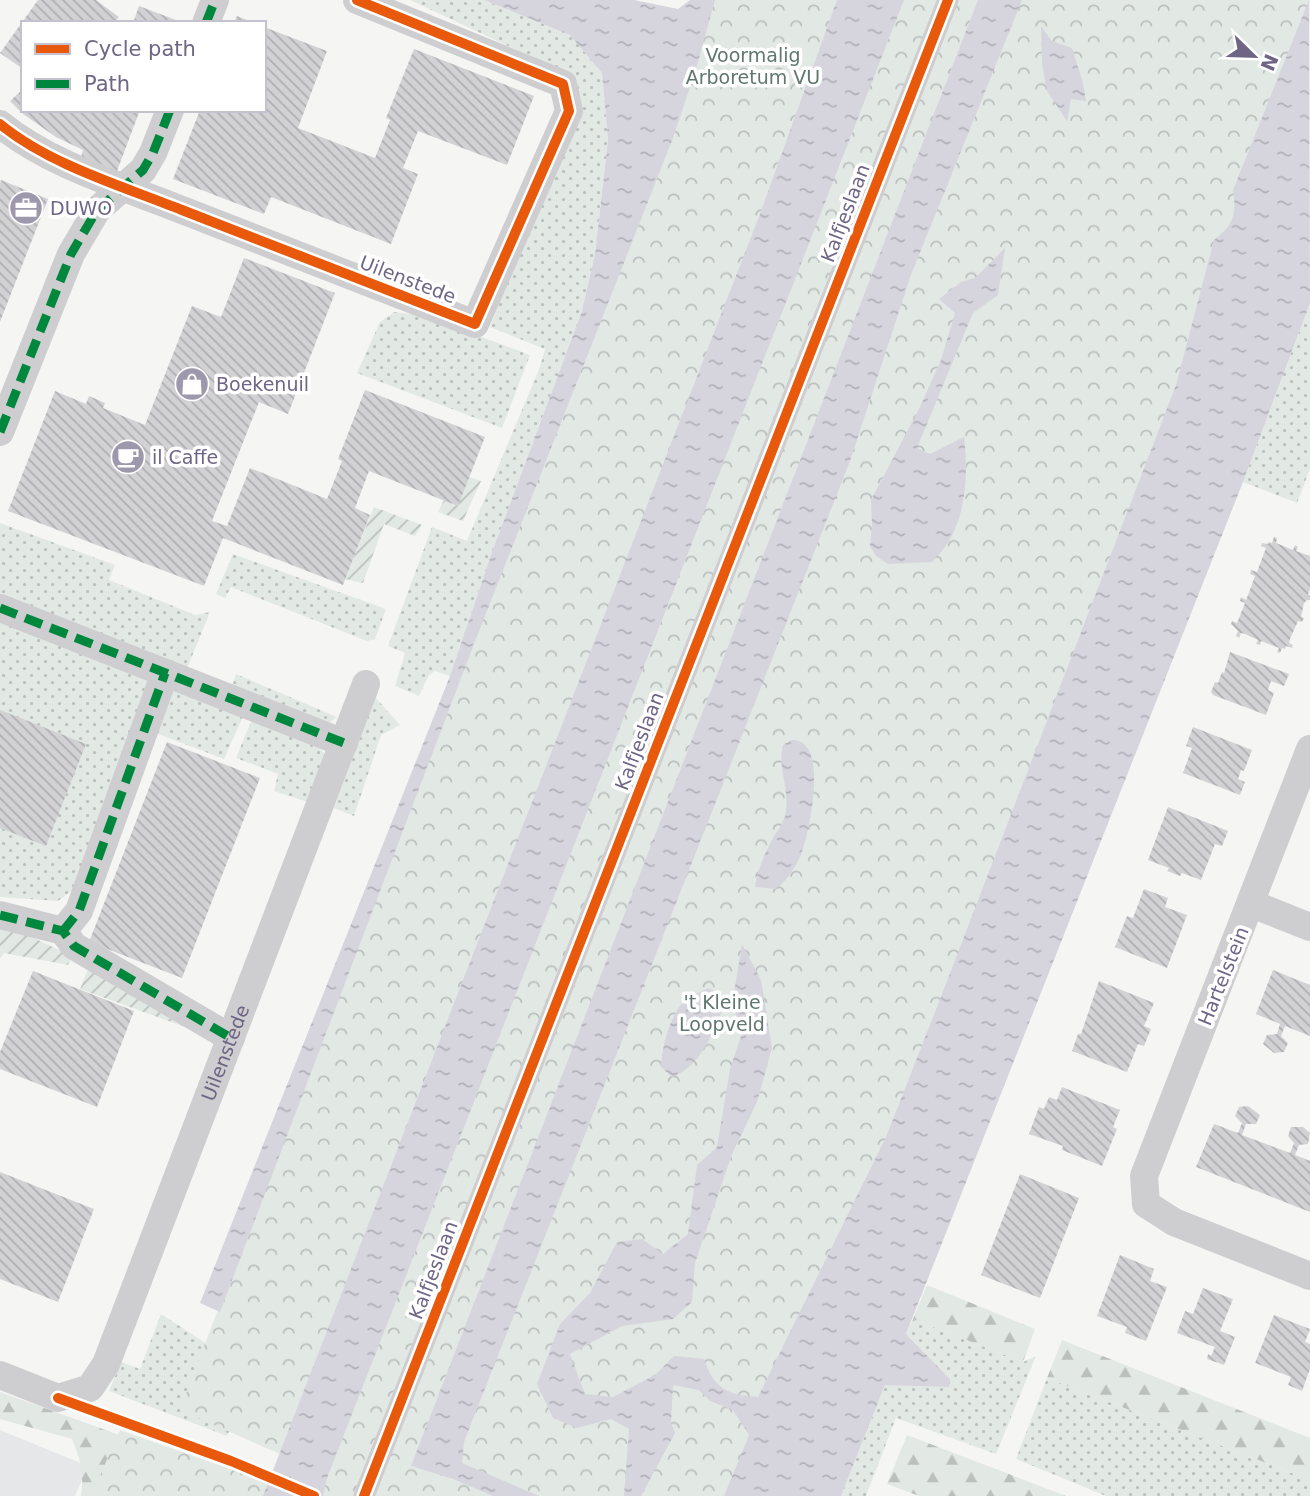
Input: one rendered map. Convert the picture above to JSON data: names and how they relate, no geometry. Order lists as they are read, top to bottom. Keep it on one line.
{"streets":{"street":["Kalfjeslaan","Uilenstede","Hartelstein"]},"parks":["Voormalig Arboretum VU","'t Kleine Loopveld"],"places":{"office":["DUWO"],"shop":["Boekenuil"],"cafe":["il Caffe"]},"legend":["Cycle path","Path"],"north":"bottom right"}
